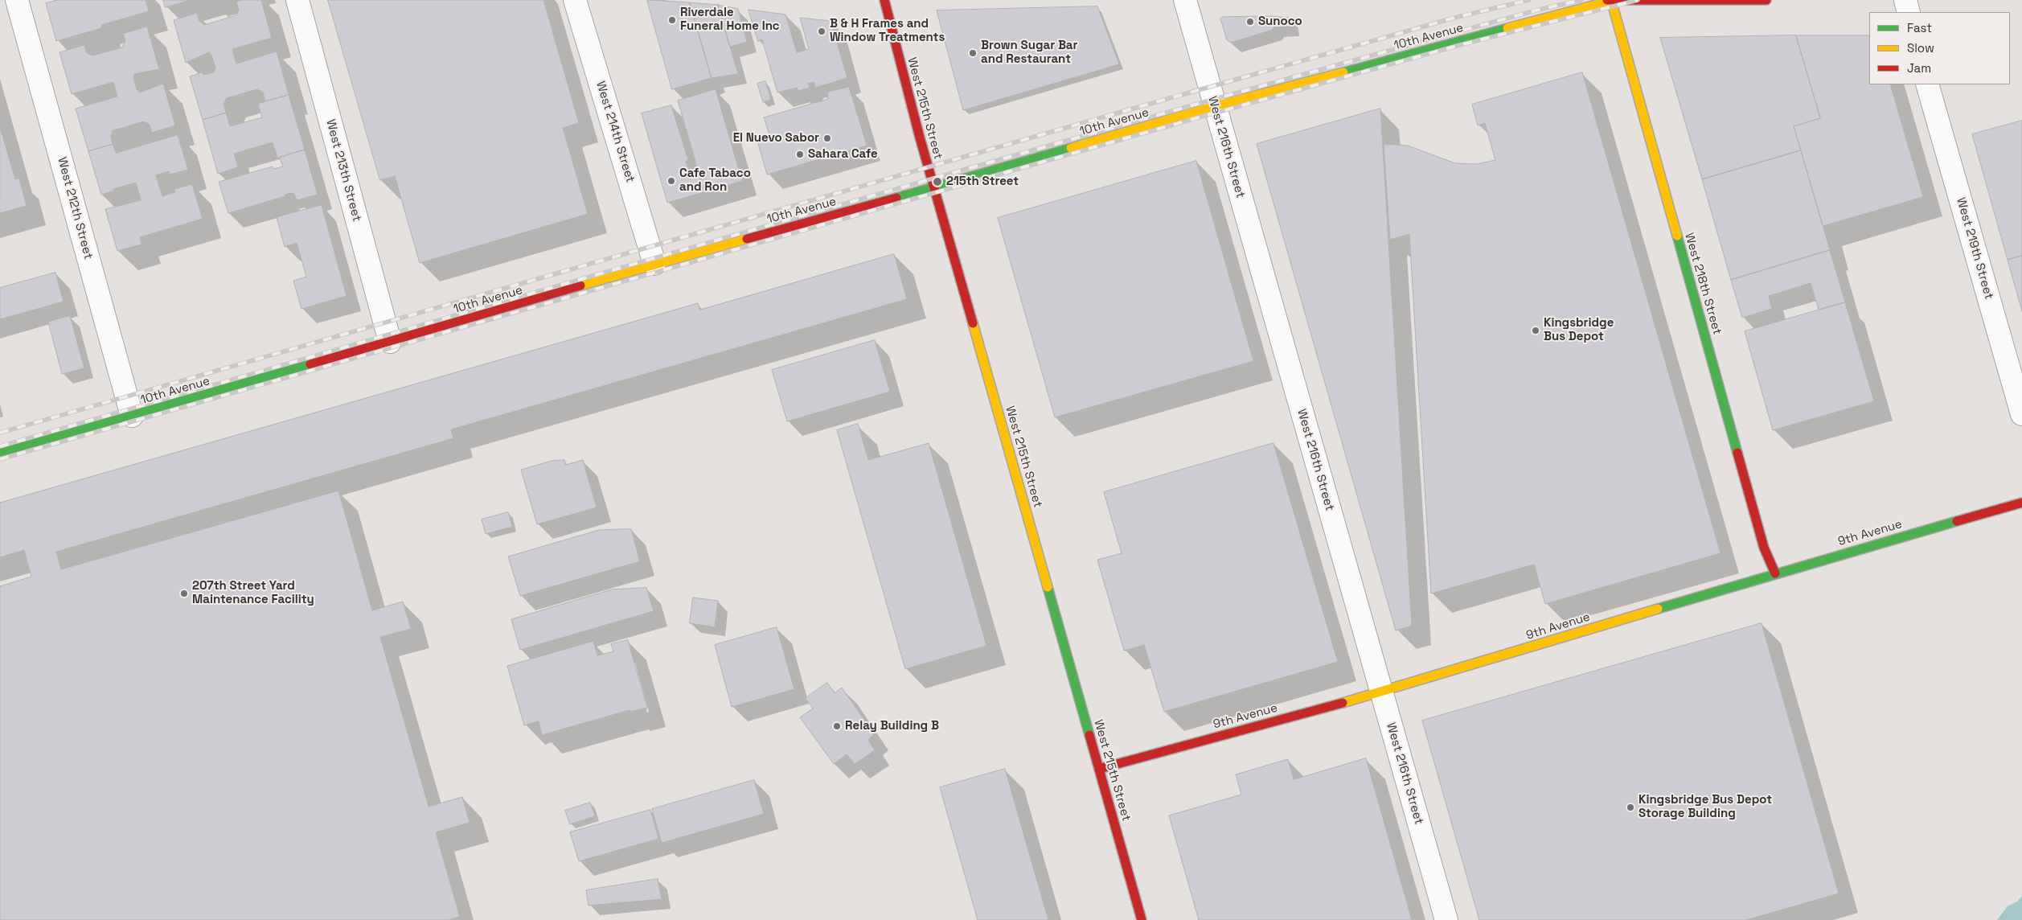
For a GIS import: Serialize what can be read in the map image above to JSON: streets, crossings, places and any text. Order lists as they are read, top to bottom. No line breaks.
{"streets":{"street":["10th Avenue","West 215th Street","West 214th Street","West 216th Street","West 213th Street","West 212th Street","West 219th Street","West 218th Street","9th Avenue"]},"crossings":[["10th Avenue","West 215th Street"],["10th Avenue","West 214th Street"],["10th Avenue","West 216th Street"],["10th Avenue","West 213th Street"],["10th Avenue","West 212th Street"],["10th Avenue","West 218th Street"],["West 215th Street","9th Avenue"],["West 216th Street","9th Avenue"],["West 218th Street","9th Avenue"]],"places":["Riverdale Funeral Home Inc","Sunoco","B & H Frames and Window Treatments","Brown Sugar Bar and Restaurant","El Nuevo Sabor","Sahara Cafe","Cafe Tabaco and Ron","215th Street","Kingsbridge Bus Depot","207th Street Yard Maintenance Facility","Relay Building B","Kingsbridge Bus Depot Storage Building"],"legend":["Fast","Slow","Jam"]}
